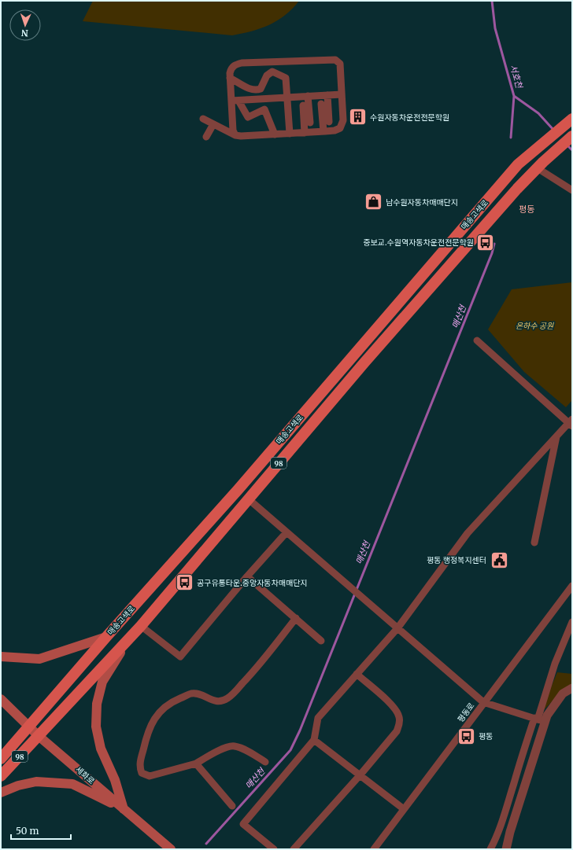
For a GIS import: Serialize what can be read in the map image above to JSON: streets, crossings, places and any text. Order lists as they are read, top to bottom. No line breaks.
{"streets":{"main road":["매송고색로","98","세화로"],"street":["평동로"]},"crossings":[["매송고색로","세화로"]],"districts":["평동"],"water":["서호천","매산천"],"parks":["은하수 공원"],"places":{"building":["수원자동차운전전문학원"],"shop":["남수원자동차매매단지"],"bus stop":["중보교.수원역자동차운전전문학원","공구유통타운.중앙자동차매매단지","평동"],"public building":["평동 행정복지센터"]},"scale_bar":"50 m","north":"bottom"}
